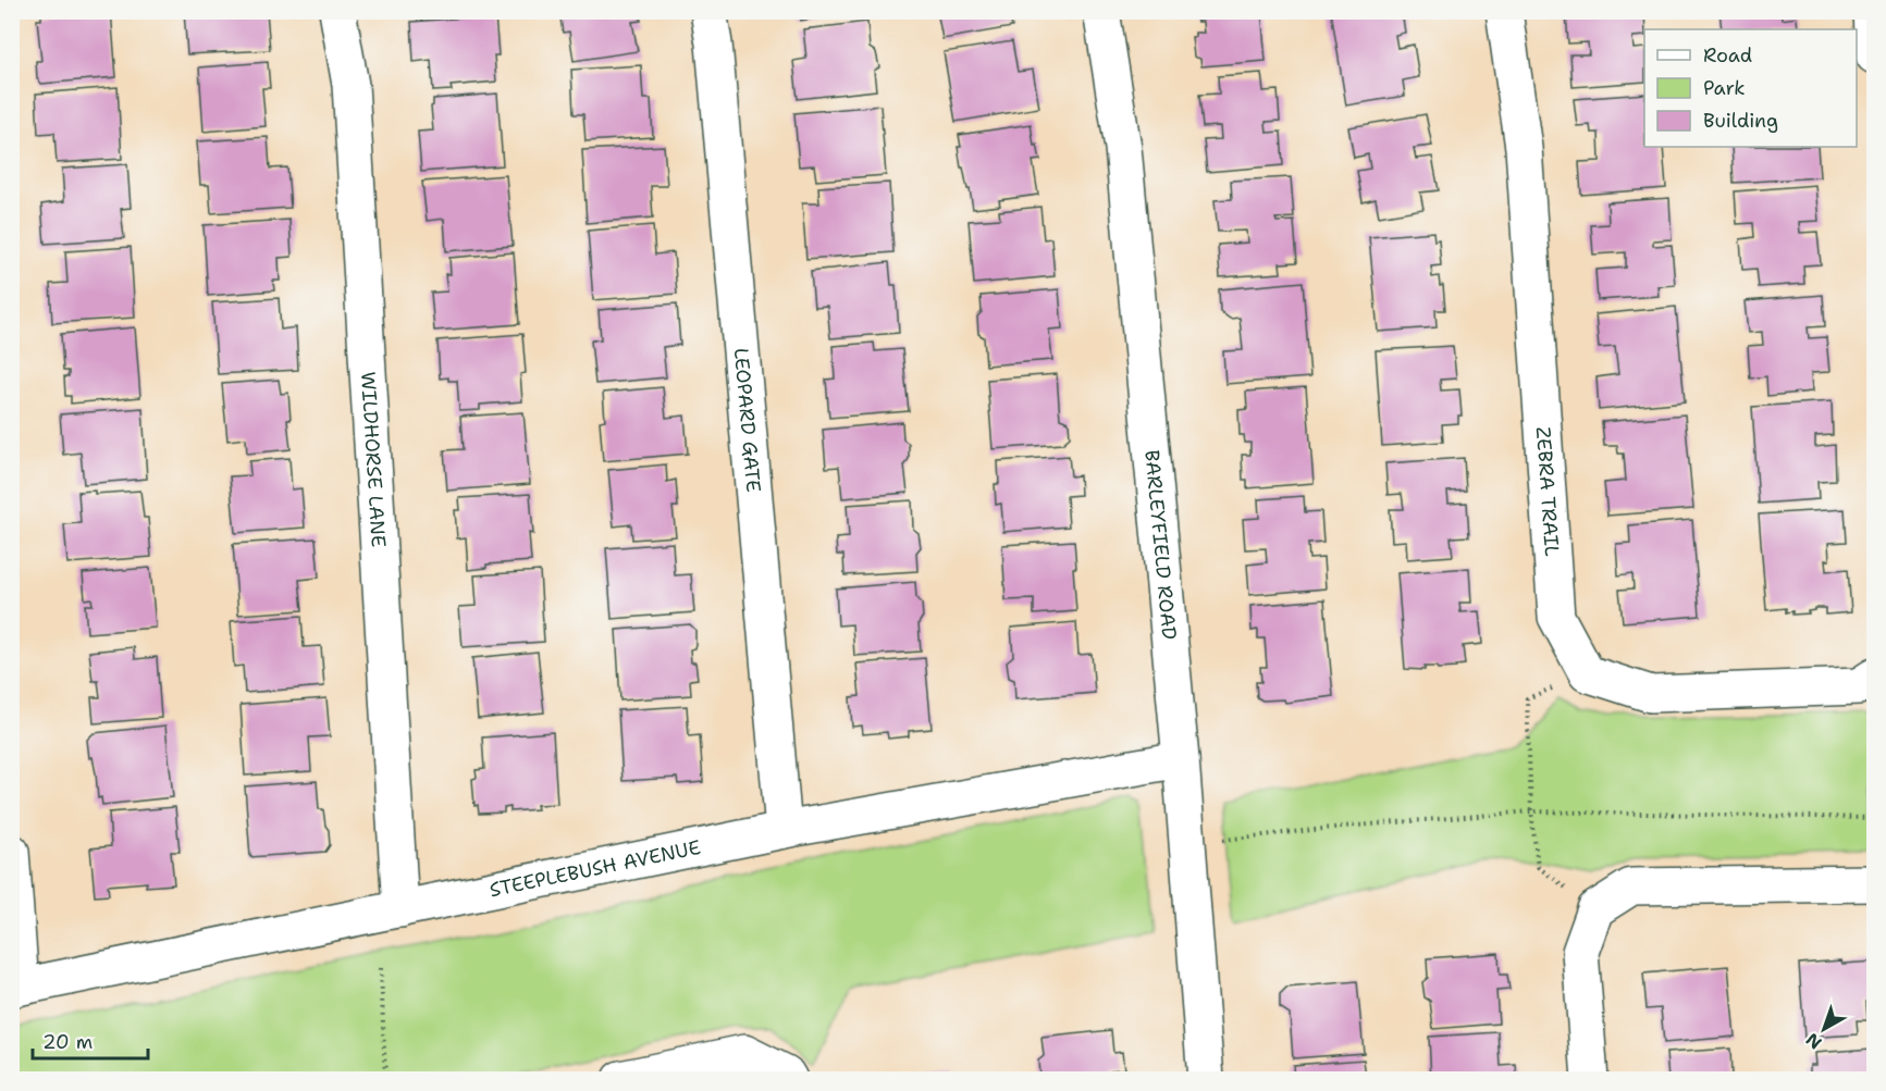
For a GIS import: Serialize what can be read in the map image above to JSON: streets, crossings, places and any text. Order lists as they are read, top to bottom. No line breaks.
{"streets":{"street":["LEOPARD GATE","WILDHORSE LANE","ZEBRA TRAIL","BARLEYFIELD ROAD","STEEPLEBUSH AVENUE"]},"crossings":[["LEOPARD GATE","STEEPLEBUSH AVENUE"],["WILDHORSE LANE","STEEPLEBUSH AVENUE"],["BARLEYFIELD ROAD","STEEPLEBUSH AVENUE"]],"legend":["Road","Park","Building"],"scale_bar":"20 m","north":"bottom left"}
